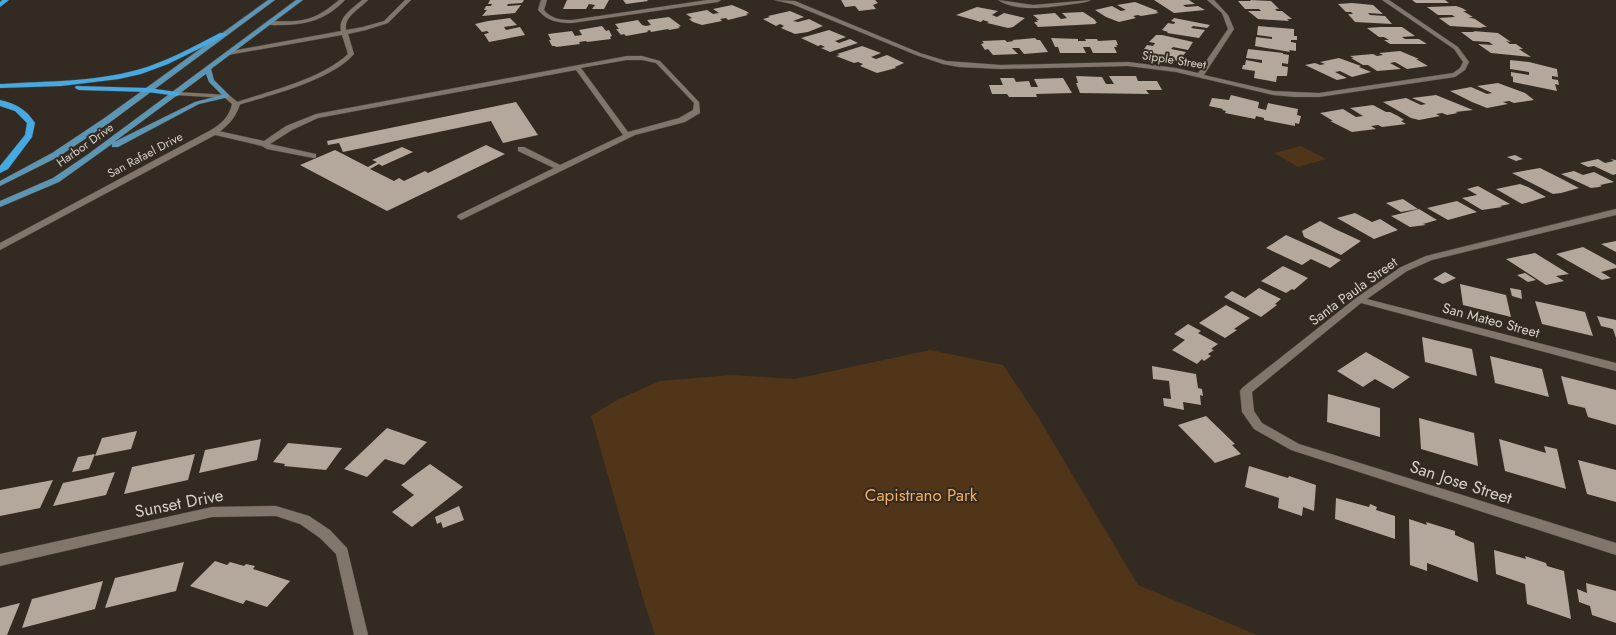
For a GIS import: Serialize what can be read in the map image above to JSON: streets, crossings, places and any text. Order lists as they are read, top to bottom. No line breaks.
{"streets":{"main road":["Harbor Drive"],"street":["Sipple Street","San Rafael Drive","Santa Paula Street","San Mateo Street","San Jose Street","Sunset Drive"]},"crossings":[["Santa Paula Street","San Mateo Street"],["Santa Paula Street","San Jose Street"]],"parks":["Capistrano Park"]}
